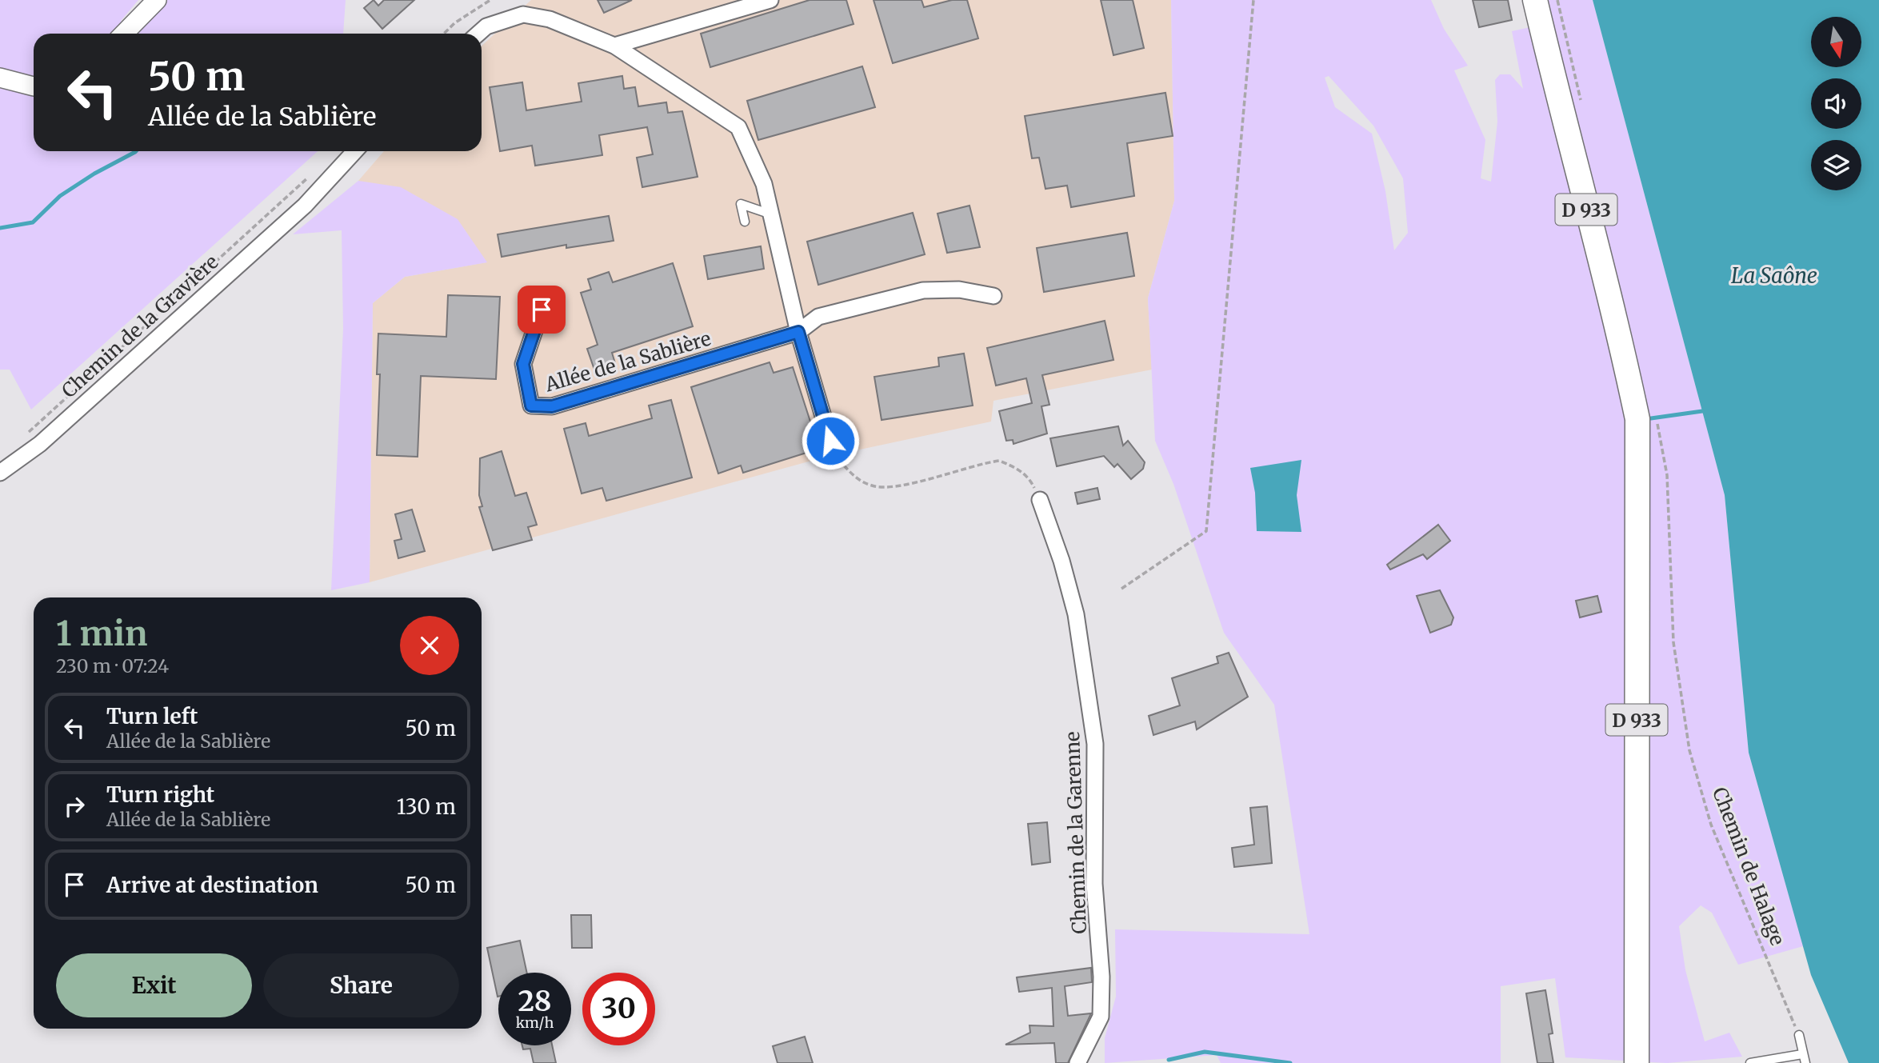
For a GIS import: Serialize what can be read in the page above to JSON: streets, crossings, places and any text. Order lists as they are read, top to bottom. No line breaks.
{"streets":{"main road":["D 933"],"street":["Chemin de la Gravière","Allée de la Sablière","Chemin de la Garenne"],"path":["Chemin de Halage"]},"water":["La Saône"],"north":"bottom","page":{"turn":["50 m","Allée de la Sablière"],"heading":["1 min","230 m · 07:24"],"list":[{"name":"Turn left","note":"Allée de la Sablière","value":"50 m"},{"name":"Turn right","note":"Allée de la Sablière","value":"130 m"},{"name":"Arrive at destination","value":"50 m"}],"buttons":["Exit","Share"],"speed":"28 km/h","limit":"30"}}
